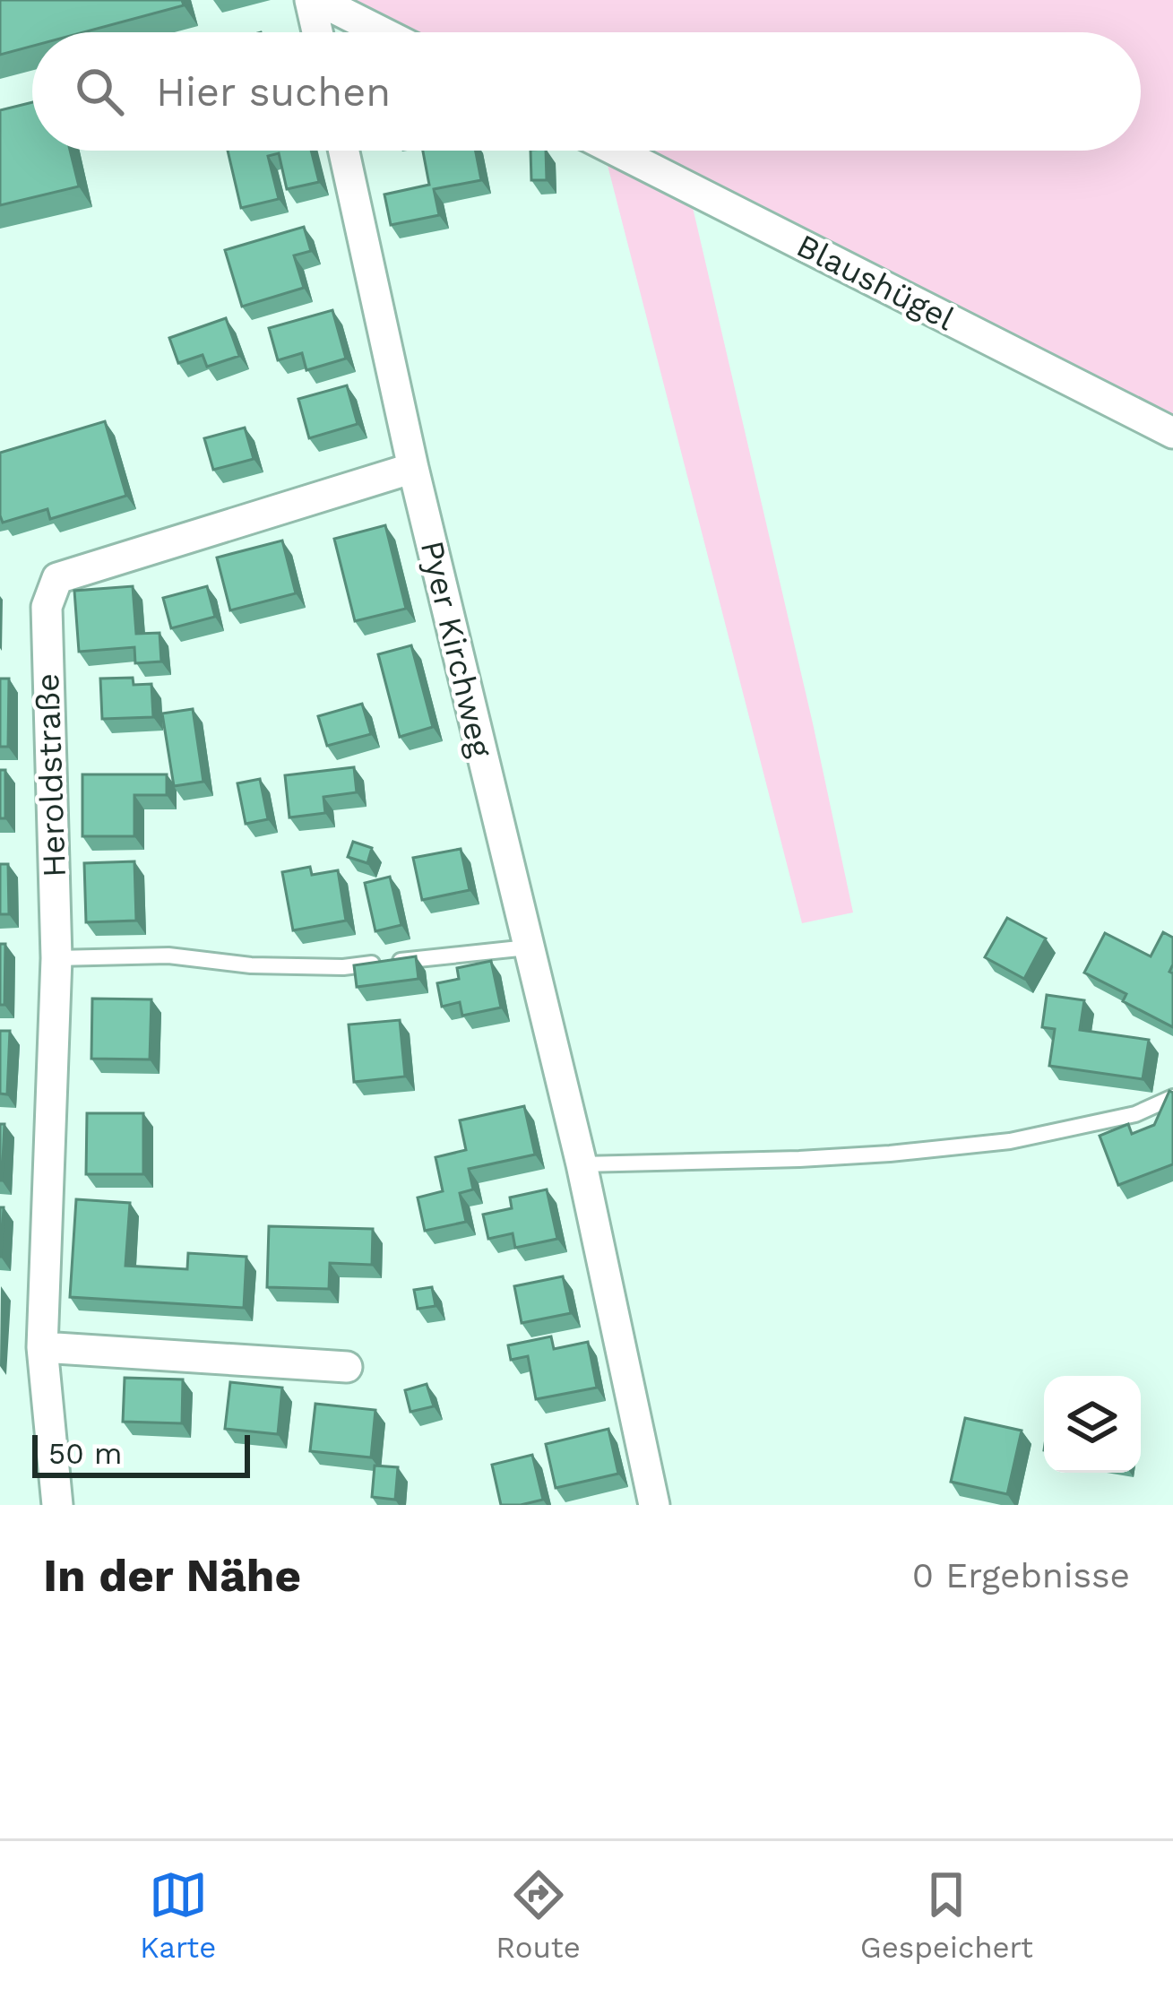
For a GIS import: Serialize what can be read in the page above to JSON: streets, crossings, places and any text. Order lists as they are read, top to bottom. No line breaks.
{"streets":{"street":["Blaushügel","Pyer Kirchweg","Heroldstraße"]},"crossings":[["Pyer Kirchweg","Heroldstraße"]],"scale_bar":"50 m","page":{"search":"Hier suchen","scale":"50 m","heading":["In der Nähe","0 Ergebnisse"],"nav":["Karte","Route","Gespeichert"]}}
